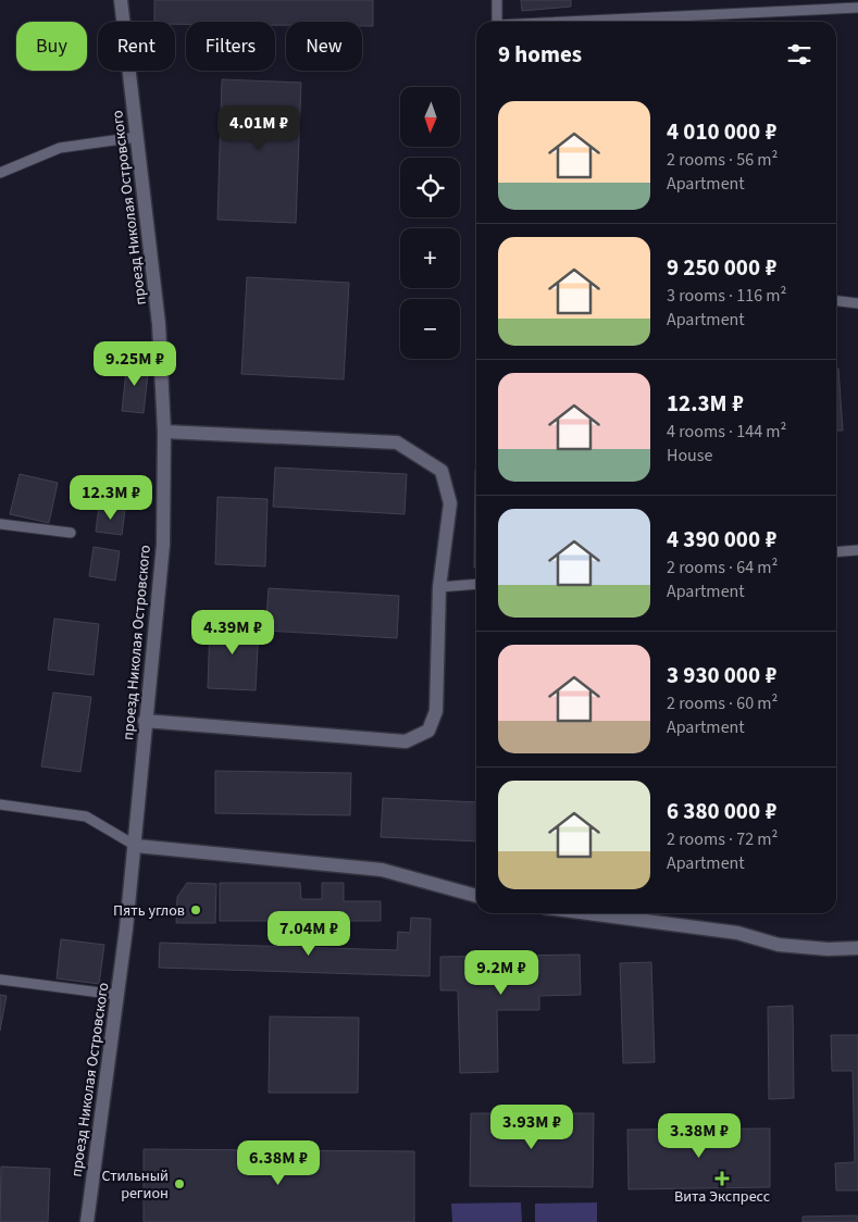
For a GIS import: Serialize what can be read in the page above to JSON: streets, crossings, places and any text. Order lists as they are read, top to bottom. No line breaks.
{"streets":{"street":["проезд Николая Островского"]},"places":{"other":["Пять углов","Стильный регион"],"health":["Вита Экспресс"]},"north":"bottom","page":{"chip":["Buy","Rent","Filters","New"],"heading":"9 homes","map_buttons":["+","−"],"list":[{"name":"4 010 000 ₽","note":"2 rooms · 56 m² · Apartment"},{"name":"9 250 000 ₽","note":"3 rooms · 116 m² · Apartment"},{"name":"12.3M ₽","note":"4 rooms · 144 m² · House"},{"name":"4 390 000 ₽","note":"2 rooms · 64 m² · Apartment"},{"name":"3 930 000 ₽","note":"2 rooms · 60 m² · Apartment"},{"name":"6 380 000 ₽","note":"2 rooms · 72 m² · Apartment"}],"price":["4.01M ₽","9.25M ₽","12.3M ₽","4.39M ₽","7.04M ₽","9.2M ₽","3.93M ₽","3.38M ₽","6.38M ₽"]}}
